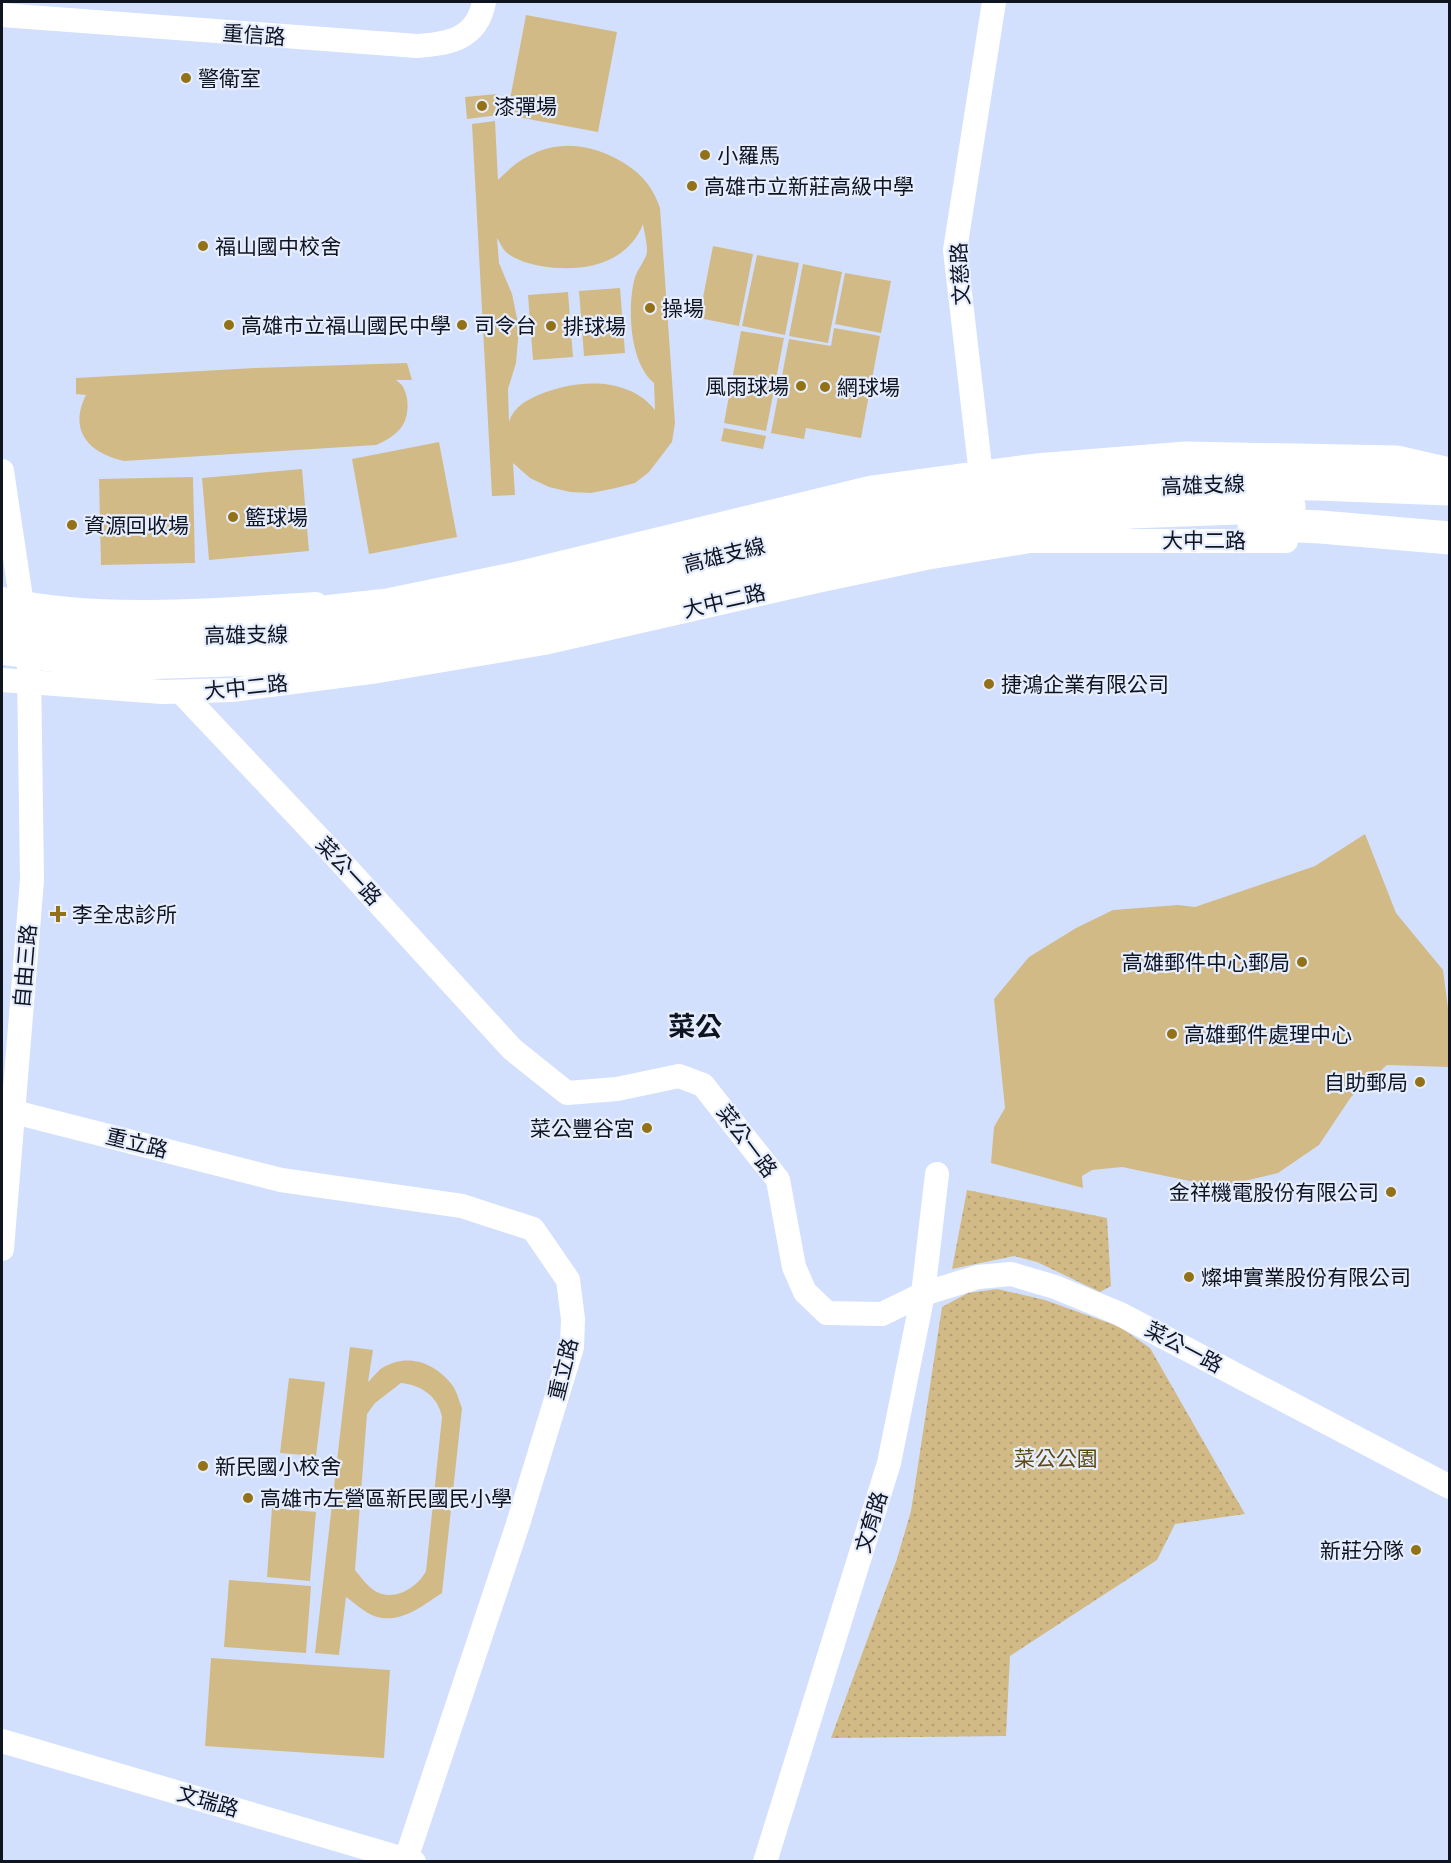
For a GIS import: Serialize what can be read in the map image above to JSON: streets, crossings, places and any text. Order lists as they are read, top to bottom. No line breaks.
{"streets":{"highway":["高雄支線"],"street":["重信路","文慈路","大中二路","菜公一路","自由三路","重立路","文育路","文瑞路"]},"crossings":[["文慈路","大中二路"],["高雄支線","自由三路"],["大中二路","菜公一路"],["大中二路","自由三路"],["菜公一路","文育路"],["自由三路","重立路"],["重立路","文瑞路"]],"districts":["菜公"],"parks":["菜公公園"],"places":{"other":["警衛室","漆彈場","小羅馬","高雄市立新莊高級中學","福山國中校舍","操場","高雄市立福山國民中學","司令台","排球場","風雨球場","網球場","籃球場","資源回收場","捷鴻企業有限公司","高雄郵件中心郵局","高雄郵件處理中心","自助郵局","菜公豐谷宮","金祥機電股份有限公司","燦坤實業股份有限公司","新民國小校舍","高雄市左營區新民國民小學","新莊分隊"],"health":["李全忠診所"]}}
